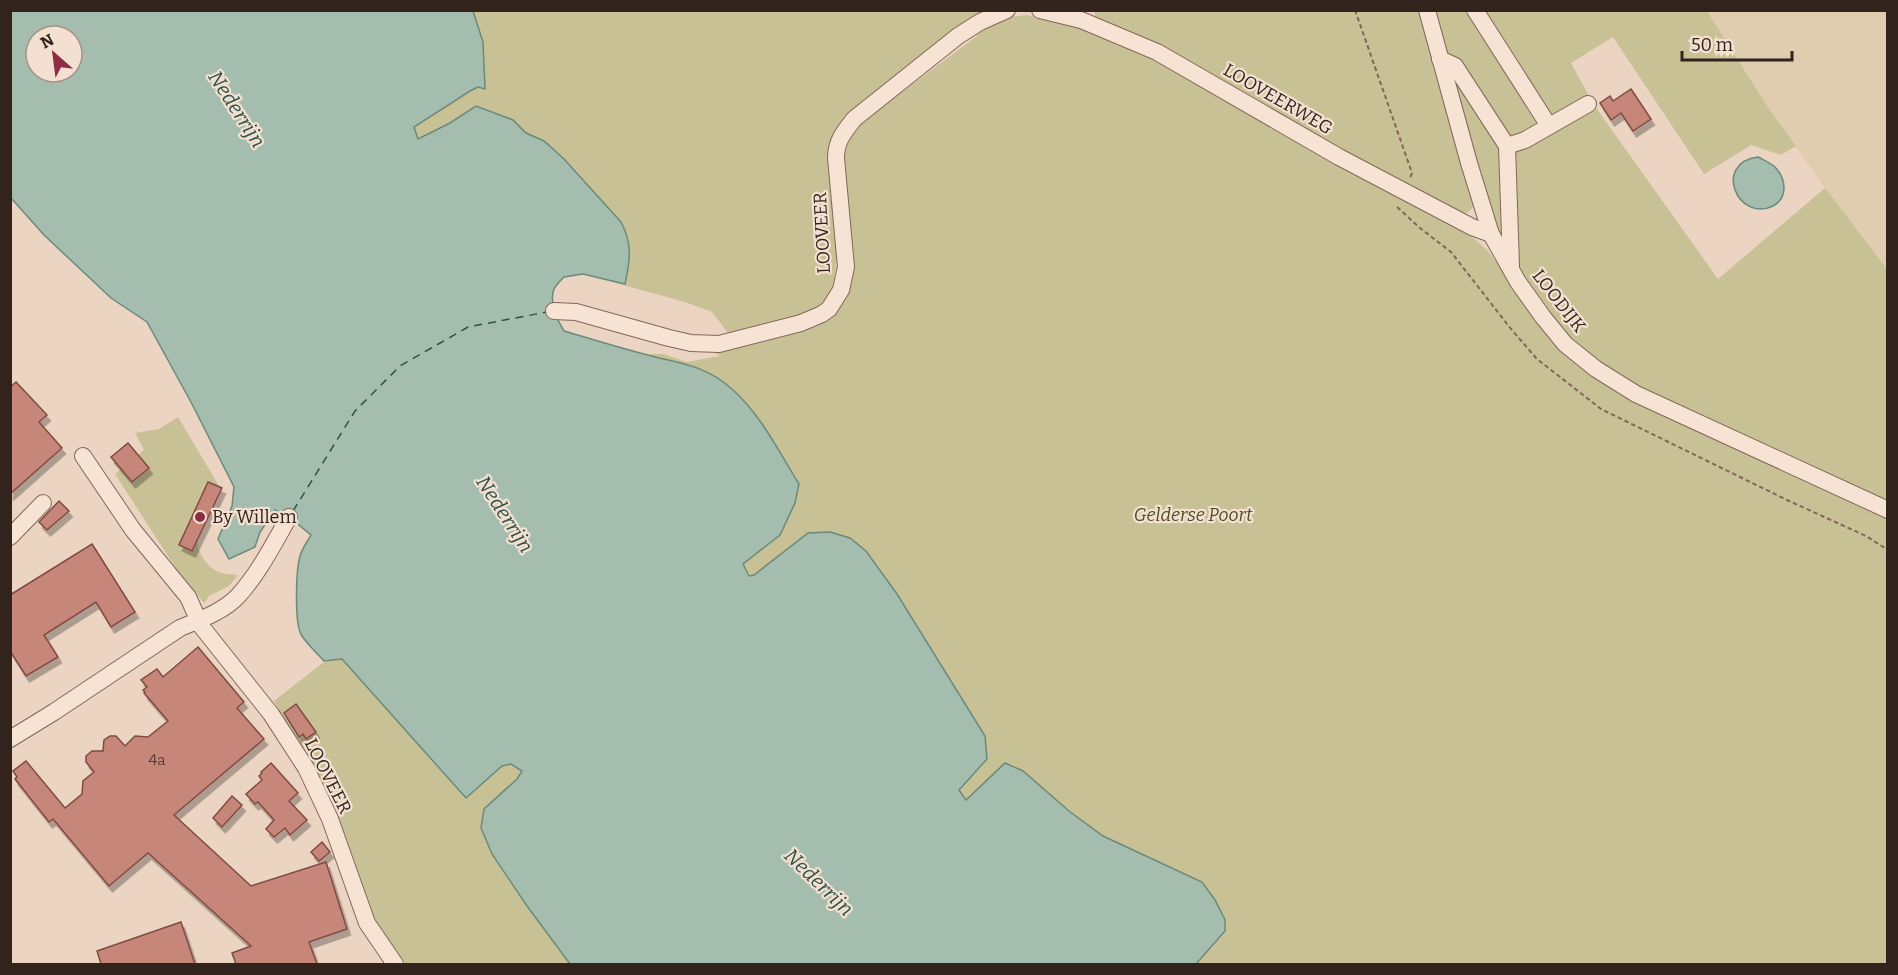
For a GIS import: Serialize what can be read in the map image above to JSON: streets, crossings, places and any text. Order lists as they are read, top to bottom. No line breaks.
{"streets":{"street":["LOOVEERWEG","LOOVEER","LOODIJK"]},"crossings":[["LOOVEERWEG","LOODIJK"]],"water":["Nederrijn"],"parks":["Gelderse Poort"],"places":["By Willem"],"house_numbers":["4a"],"scale_bar":"50 m","north":"top left"}
